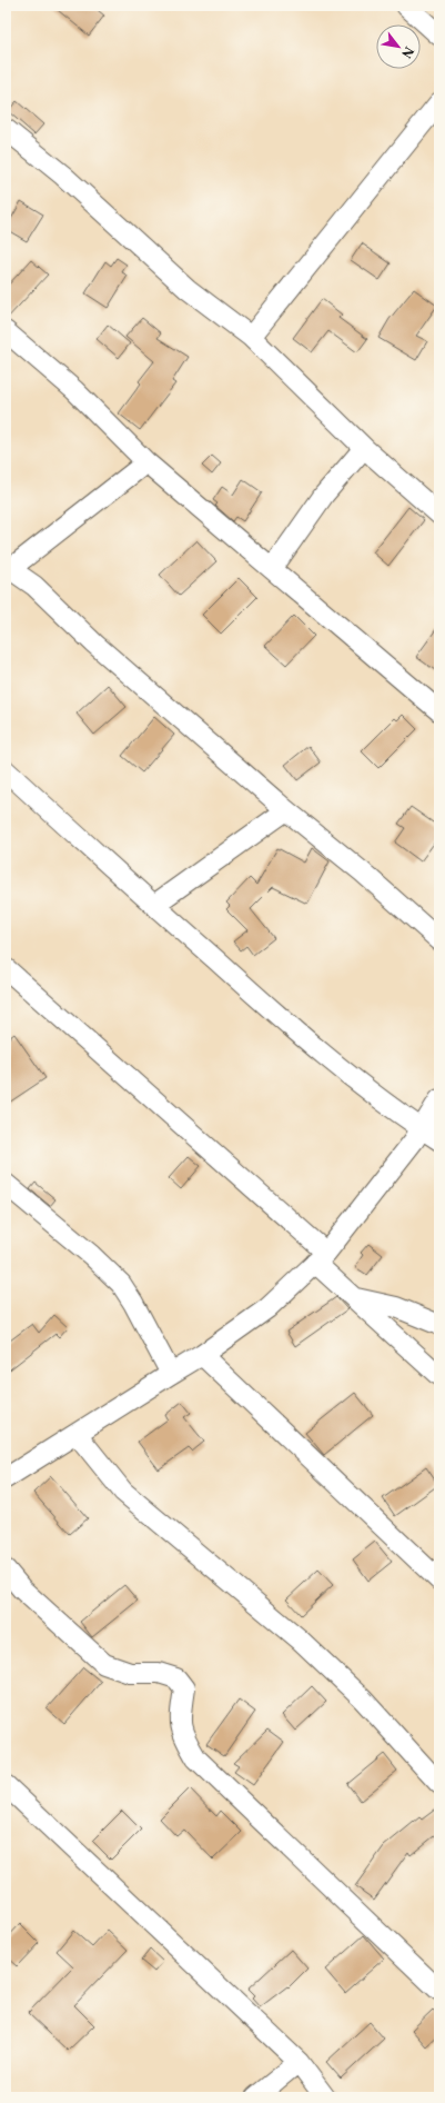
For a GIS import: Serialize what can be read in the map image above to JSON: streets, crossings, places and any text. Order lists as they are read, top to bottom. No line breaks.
{"north":"bottom right"}
